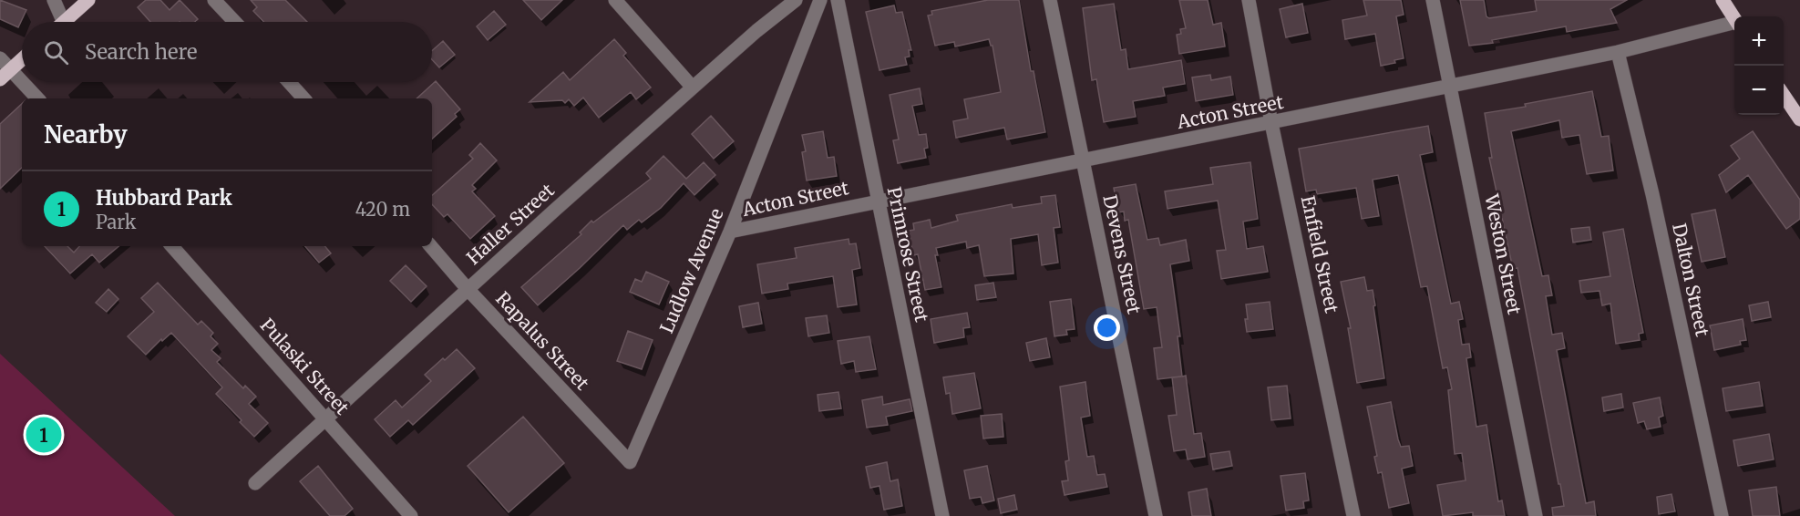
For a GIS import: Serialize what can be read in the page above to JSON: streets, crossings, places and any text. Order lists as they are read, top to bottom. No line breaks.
{"streets":{"street":["Acton Street","Haller Street","Primrose Street","Devens Street","Enfield Street","Weston Street","Ludlow Avenue","Dalton Street","Rapalus Street","Pulaski Street"]},"crossings":[["Acton Street","Primrose Street"],["Acton Street","Devens Street"],["Acton Street","Enfield Street"],["Acton Street","Weston Street"],["Acton Street","Ludlow Avenue"],["Acton Street","Dalton Street"],["Haller Street","Rapalus Street"],["Haller Street","Pulaski Street"],["Ludlow Avenue","Rapalus Street"]],"page":{"map_buttons":["+","−"],"search":"Search here","heading":"Nearby","list":[{"mark":"1","name":"Hubbard Park","note":"Park","value":"420 m"}],"pins":"1"}}
